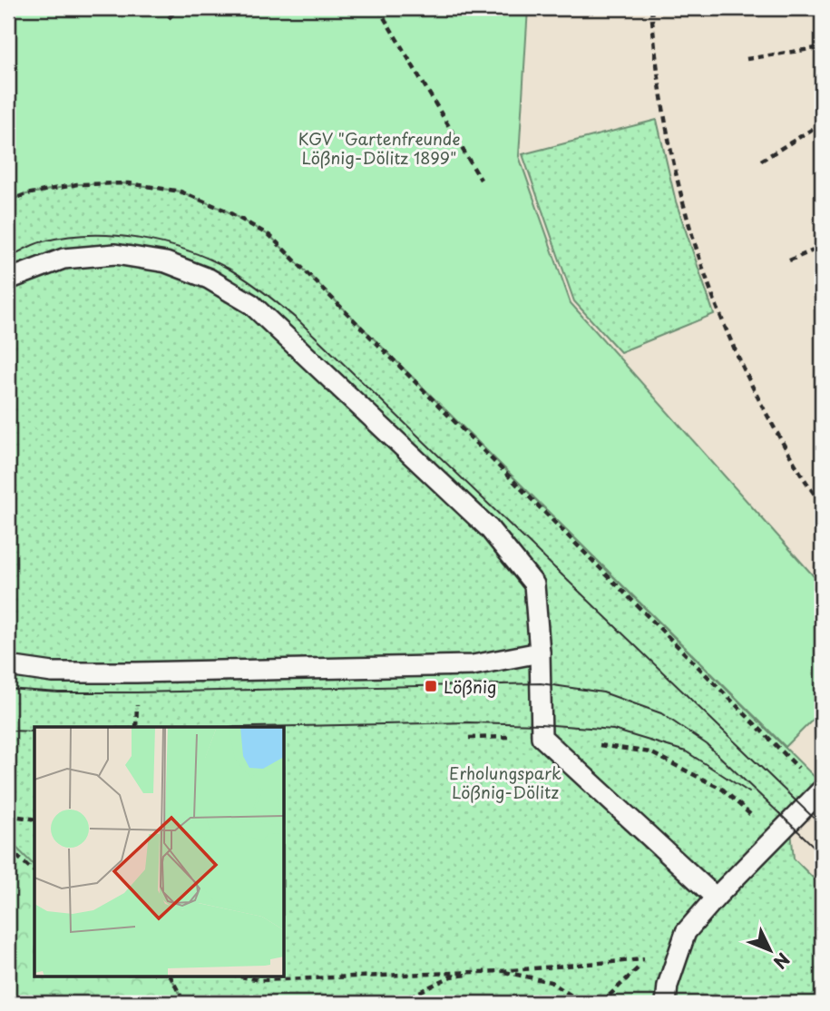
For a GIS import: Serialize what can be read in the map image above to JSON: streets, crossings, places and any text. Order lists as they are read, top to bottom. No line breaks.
{"parks":["KGV \"Gartenfreunde Lößnig-Dölitz 1899\"","Erholungspark Lößnig-Dölitz"],"places":{"transit":["Lößnig"]},"north":"bottom right"}
